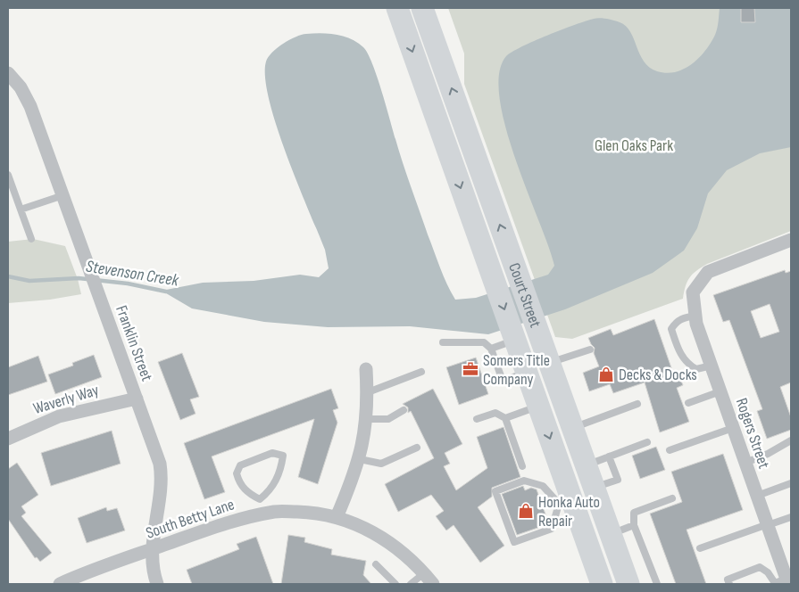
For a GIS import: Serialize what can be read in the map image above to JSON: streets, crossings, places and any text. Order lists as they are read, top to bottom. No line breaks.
{"streets":{"main road":["Court Street"],"street":["Franklin Street","Waverly Way","Rogers Street","South Betty Lane"]},"crossings":[["Franklin Street","Waverly Way"],["Franklin Street","South Betty Lane"]],"water":["Stevenson Creek"],"parks":["Glen Oaks Park"],"places":{"office":["Somers Title Company"],"shop":["Decks & Docks","Honka Auto Repair"]}}
